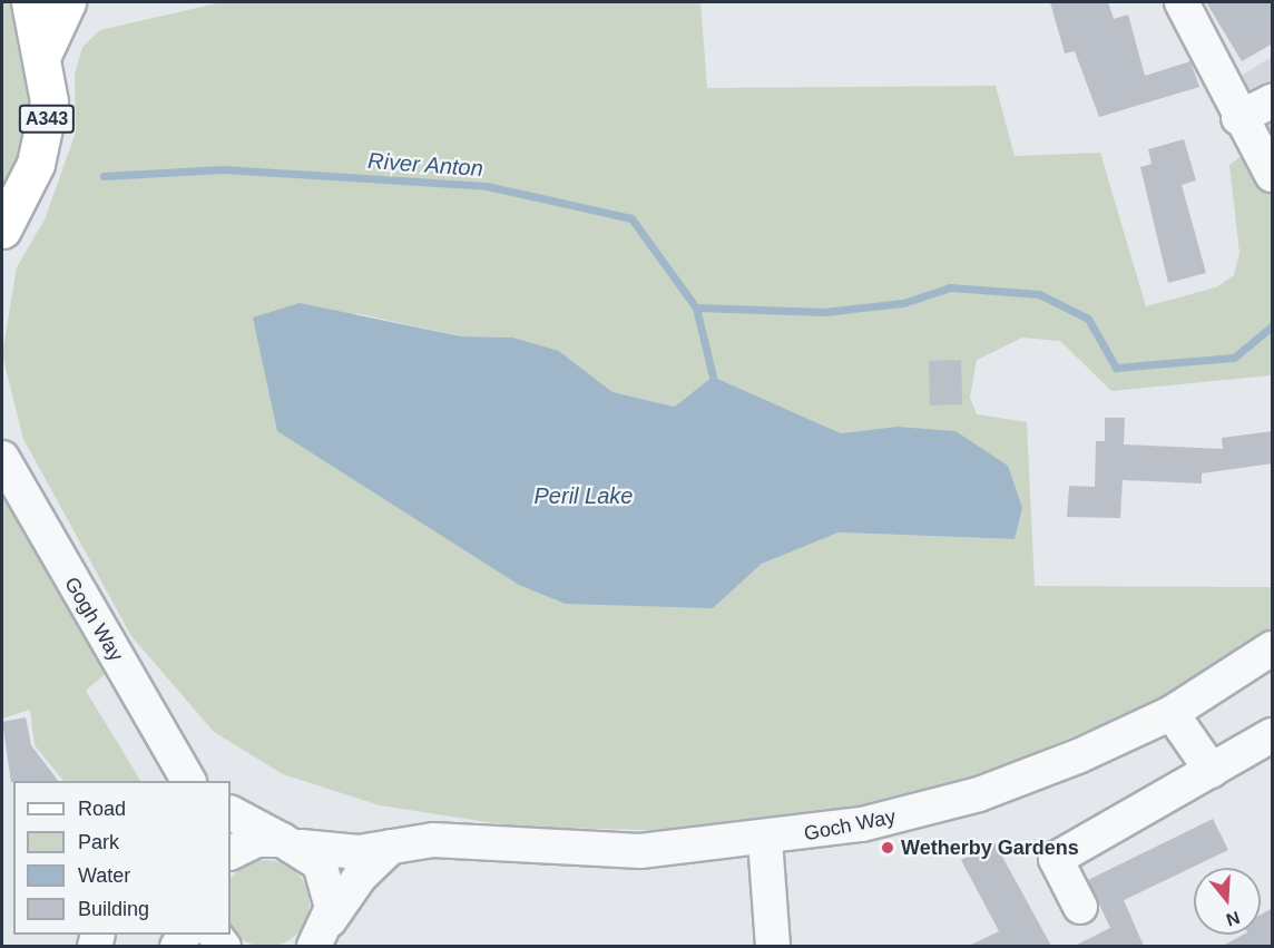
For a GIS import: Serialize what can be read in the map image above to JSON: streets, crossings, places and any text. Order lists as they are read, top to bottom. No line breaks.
{"streets":{"main road":["A343"],"street":["Gogh Way","Goch Way"]},"water":["River Anton","Peril Lake"],"places":["Wetherby Gardens"],"legend":["Road","Park","Water","Building"],"north":"bottom"}
